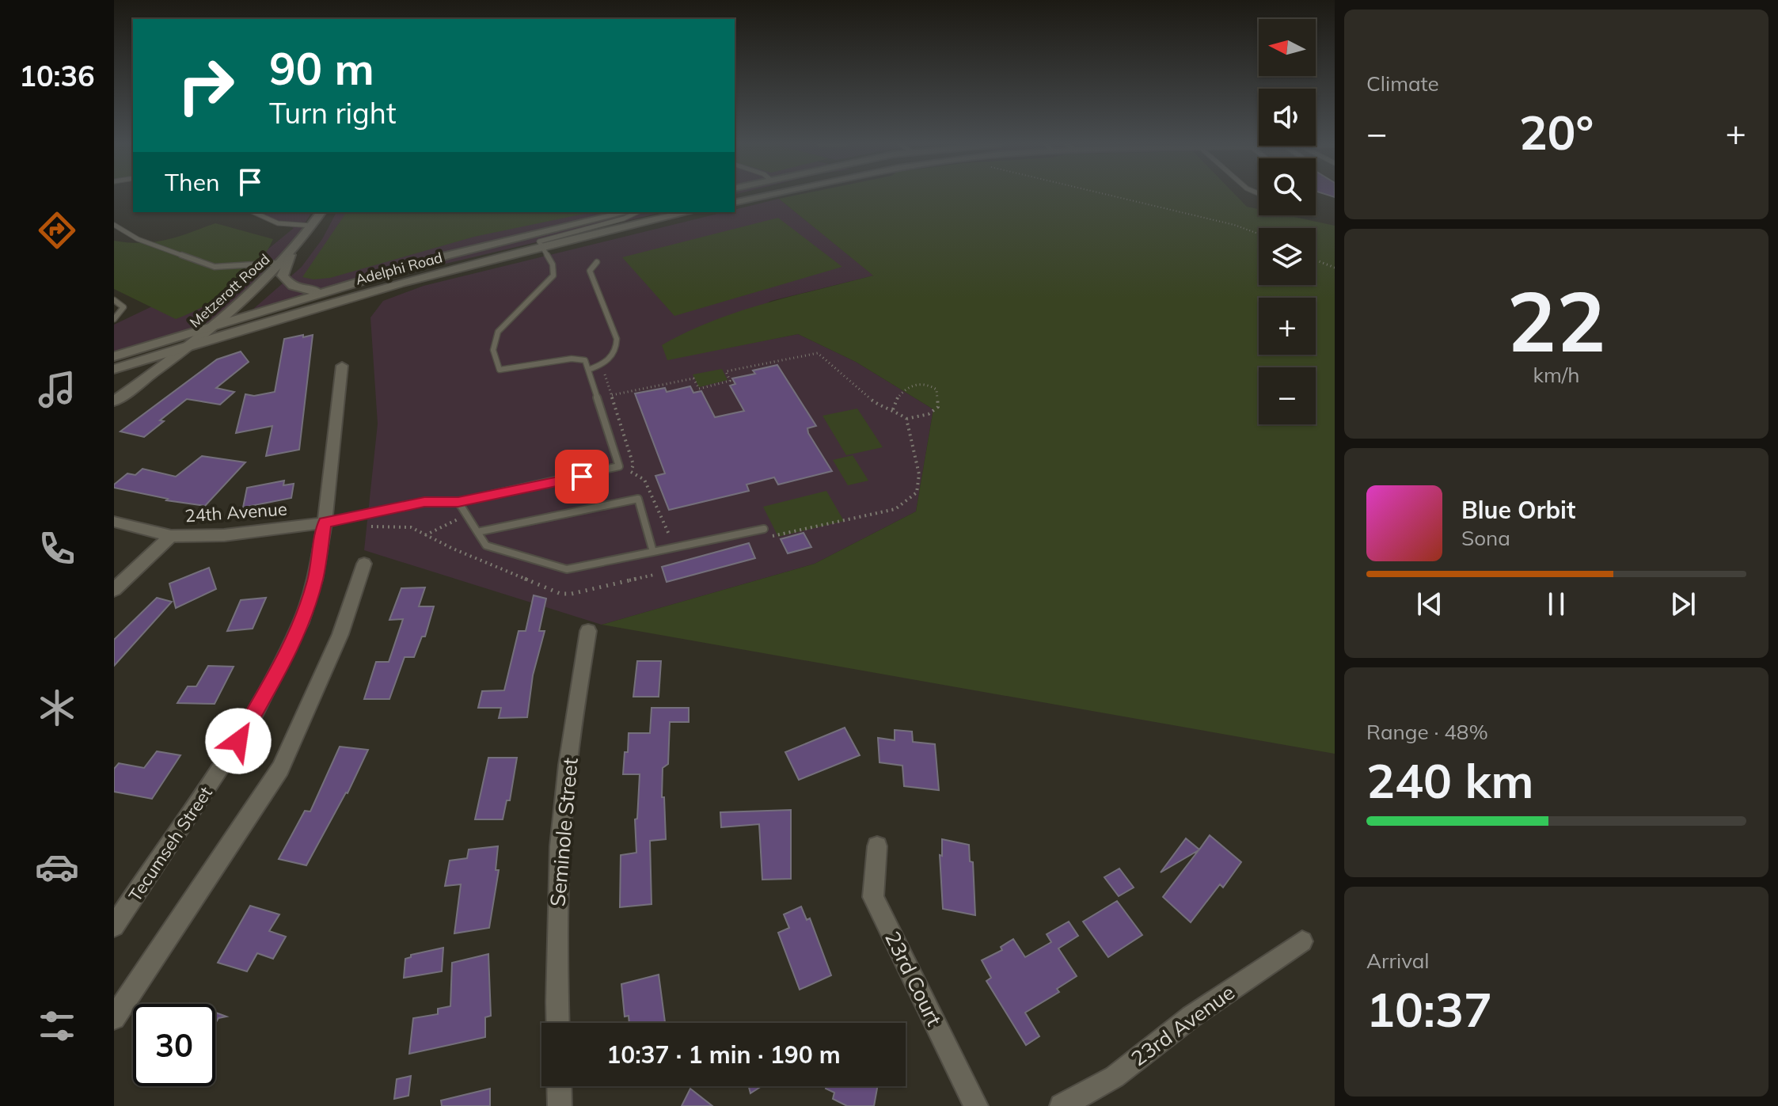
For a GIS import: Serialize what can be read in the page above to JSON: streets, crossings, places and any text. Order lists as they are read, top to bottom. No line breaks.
{"streets":{"main road":["Adelphi Road","Metzerott Road"],"street":["24th Avenue","Seminole Street","Tecumseh Street","23rd Court","23rd Avenue"]},"crossings":[["Adelphi Road","Metzerott Road"],["24th Avenue","Tecumseh Street"]],"north":"left","page":{"tabs":"10:36","tile":["Climate",["22","km/h"],["Range · 48%","240 km"],["Arrival","10:37"]],"map_buttons":["+","−"],"turn":["90 m","Turn right"],"heat":["−","20°","+"],"then":"Then","song":["Blue Orbit","Sona"],"limit":"30","trip":"10:37 · 1 min · 190 m"}}
